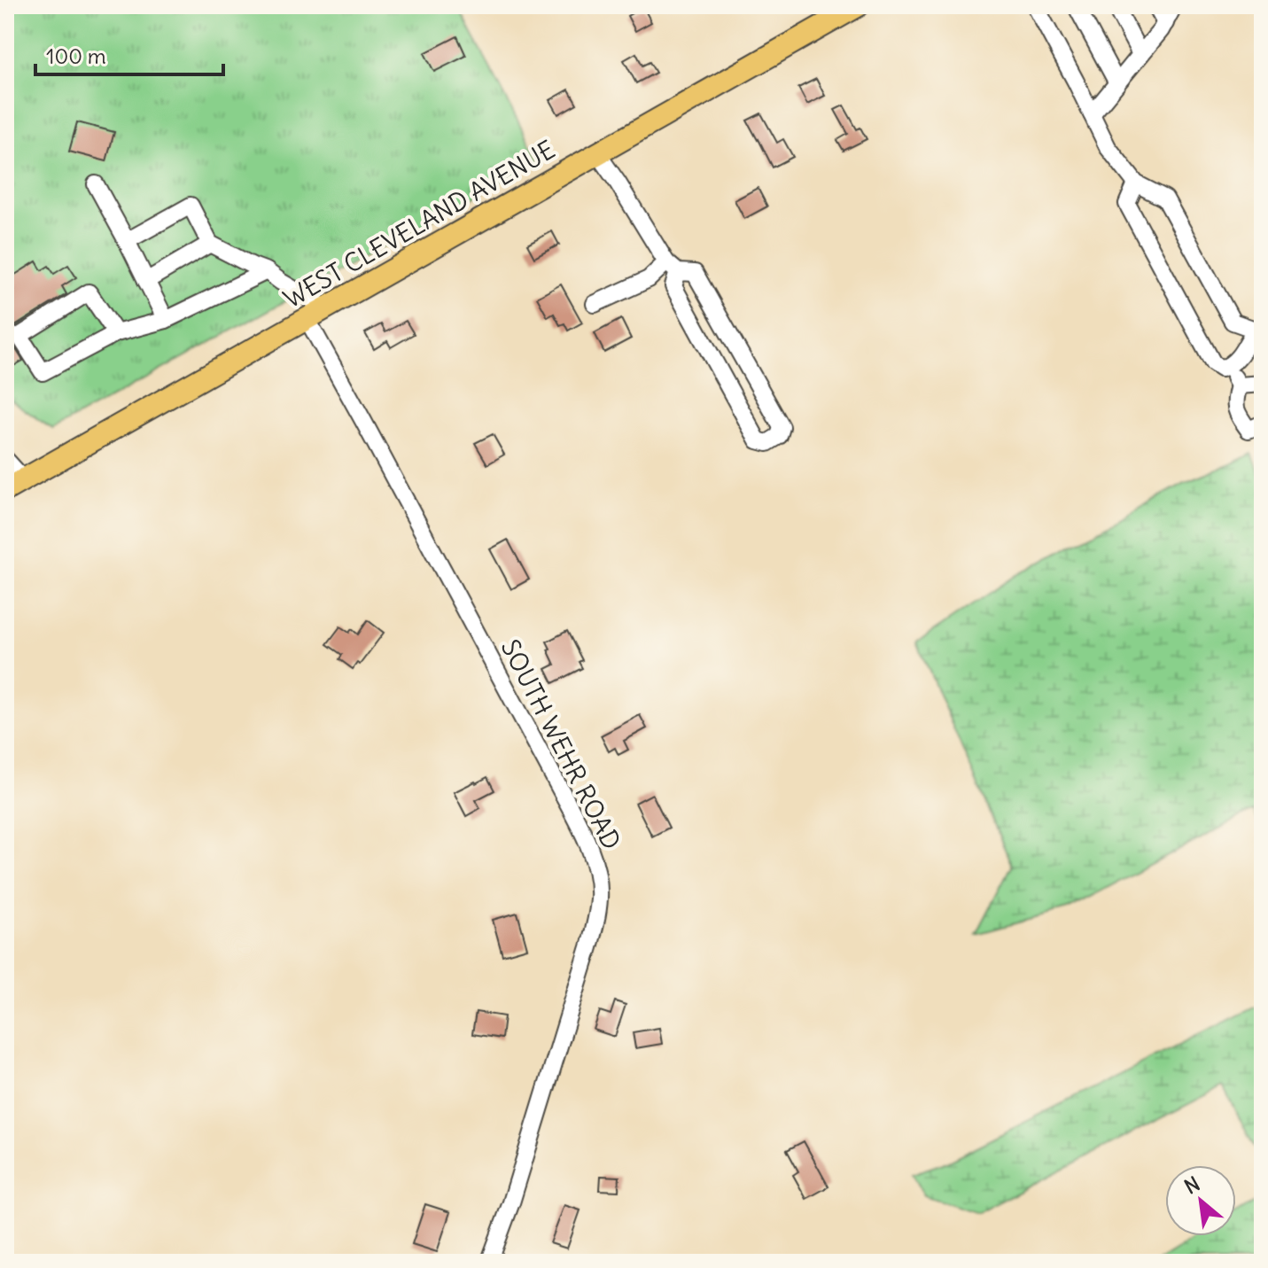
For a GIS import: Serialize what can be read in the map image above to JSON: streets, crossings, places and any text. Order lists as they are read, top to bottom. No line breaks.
{"streets":{"main road":["WEST CLEVELAND AVENUE"],"street":["SOUTH WEHR ROAD"]},"crossings":[["WEST CLEVELAND AVENUE","SOUTH WEHR ROAD"]],"scale_bar":"100 m","north":"top left"}
